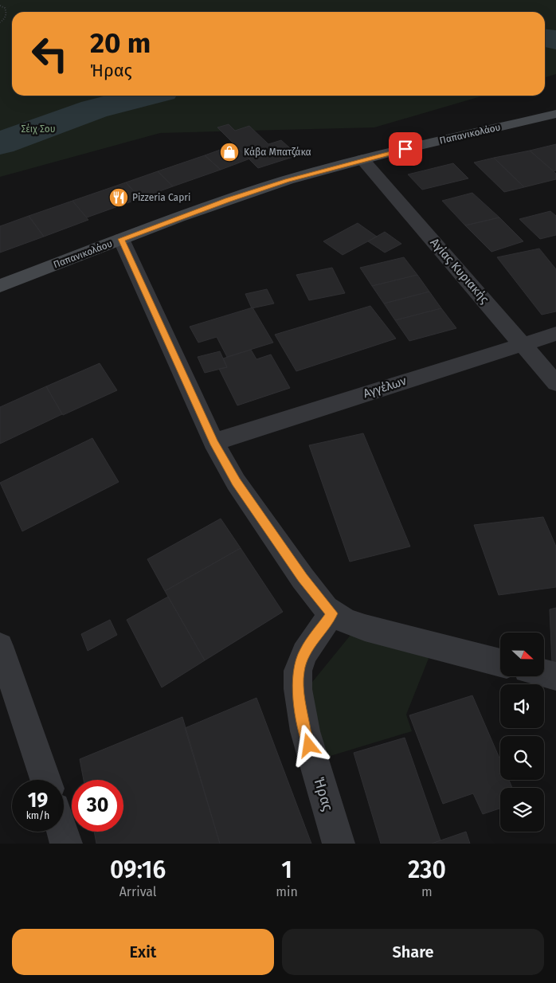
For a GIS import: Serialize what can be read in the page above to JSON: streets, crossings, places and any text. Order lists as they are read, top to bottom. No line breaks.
{"streets":{"main road":["Παπανικολάου"],"street":["Αγίας Κυριακής","Αγγέλων","Ήρας"]},"crossings":[["Παπανικολάου","Αγίας Κυριακής"],["Αγίας Κυριακής","Αγγέλων"]],"parks":["Σέιχ Σου"],"places":{"shop":["Κάβα Μπατζάκα"],"restaurant":["Pizzeria Capri"]},"north":"right","page":{"turn":["20 m","Ήρας"],"speed":"19 km/h","limit":"30","eta":["09:16","Arrival","1","min","230","m"],"buttons":["Exit","Share"]}}
